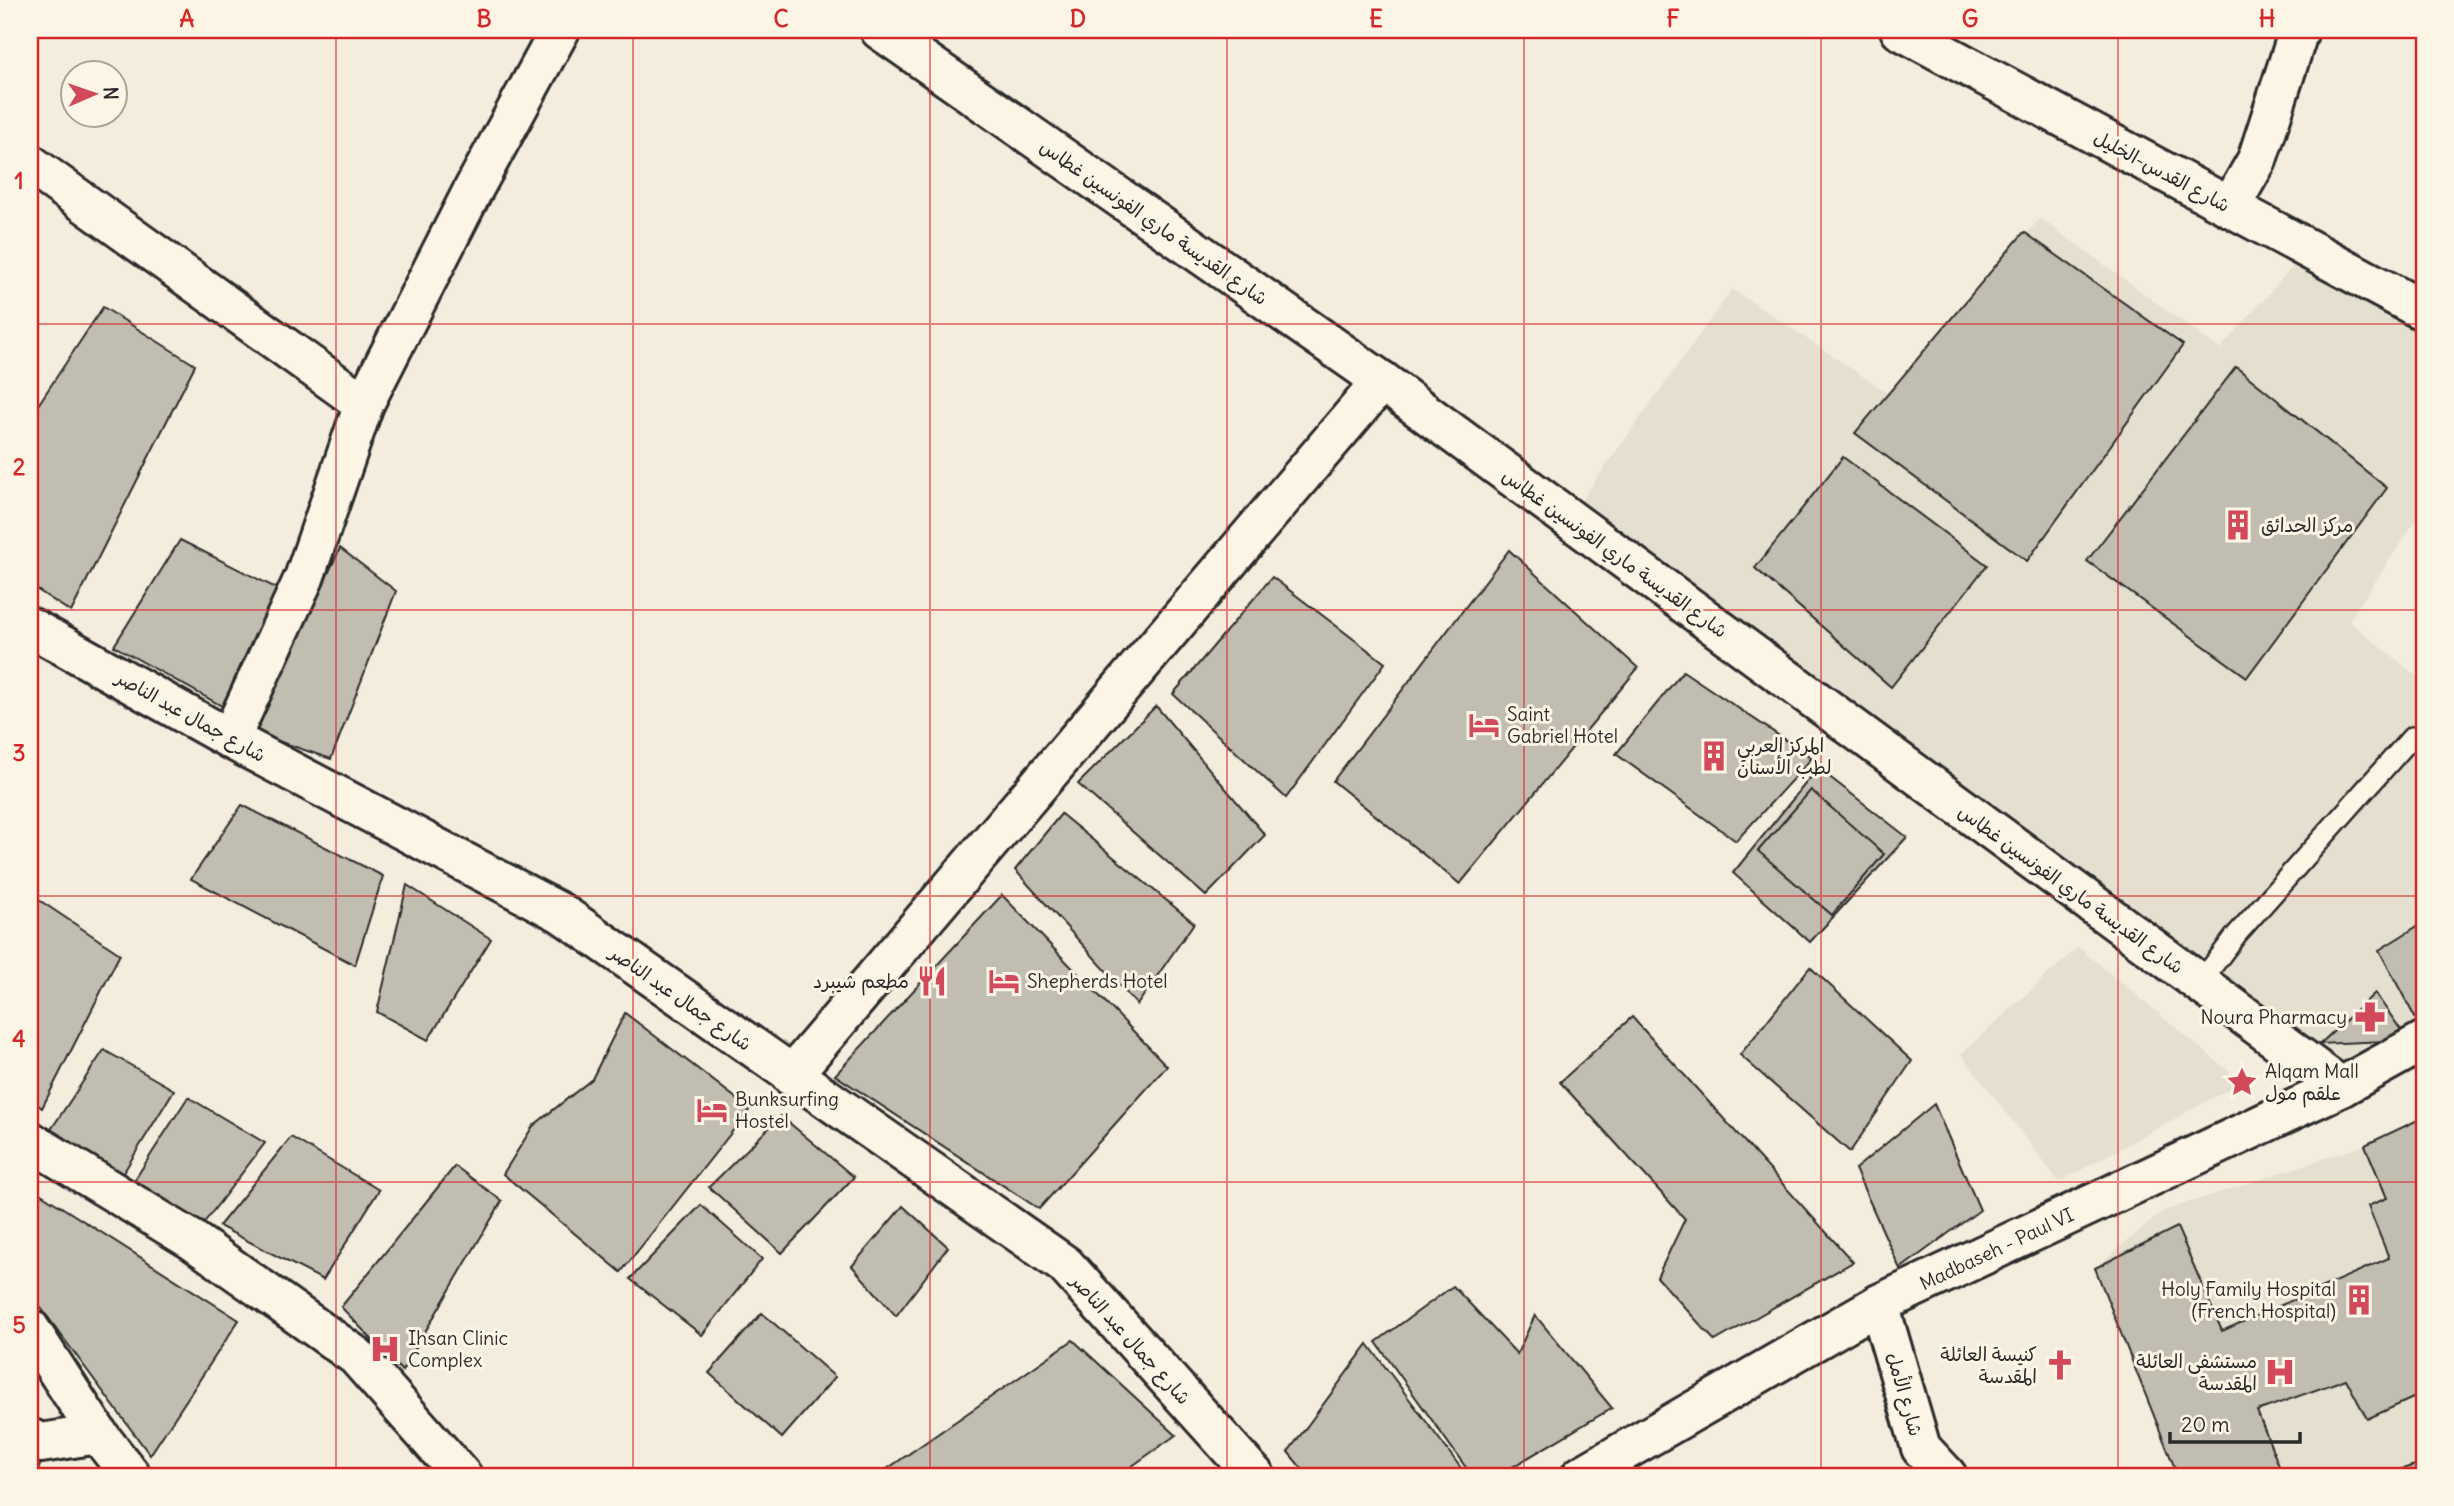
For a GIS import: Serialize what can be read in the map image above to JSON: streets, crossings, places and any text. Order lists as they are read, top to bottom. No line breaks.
{"streets":{"street":["شارع القدس-الخليل","شارع القديسة ماري الفونسين غطاس","شارع جمال عبد الناصر","Madbaseh - Paul VI","شارع الأمل"]},"crossings":[["شارع القديسة ماري الفونسين غطاس","Madbaseh - Paul VI"],["Madbaseh - Paul VI","شارع الأمل"]],"places":{"building":["مركز الحدائق","المركز العربي لطب الأسنان","Holy Family Hospital (French Hospital)"],"hotel":["Saint Gabriel Hotel","Shepherds Hotel","Bunksurfing Hostel"],"restaurant":["مطعم شيبرد"],"pharmacy":["Noura Pharmacy"],"place":["Alqam Mall علقم مول"],"hospital":["Ihsan Clinic Complex","مستشفى العائلة المقدسة"],"church":["كنيسة العائلة المقدسة"]},"scale_bar":"20 m","north":"right","grid":{"columns":["A","B","C","D","E","F","G","H"],"rows":["1","2","3","4","5"]}}
